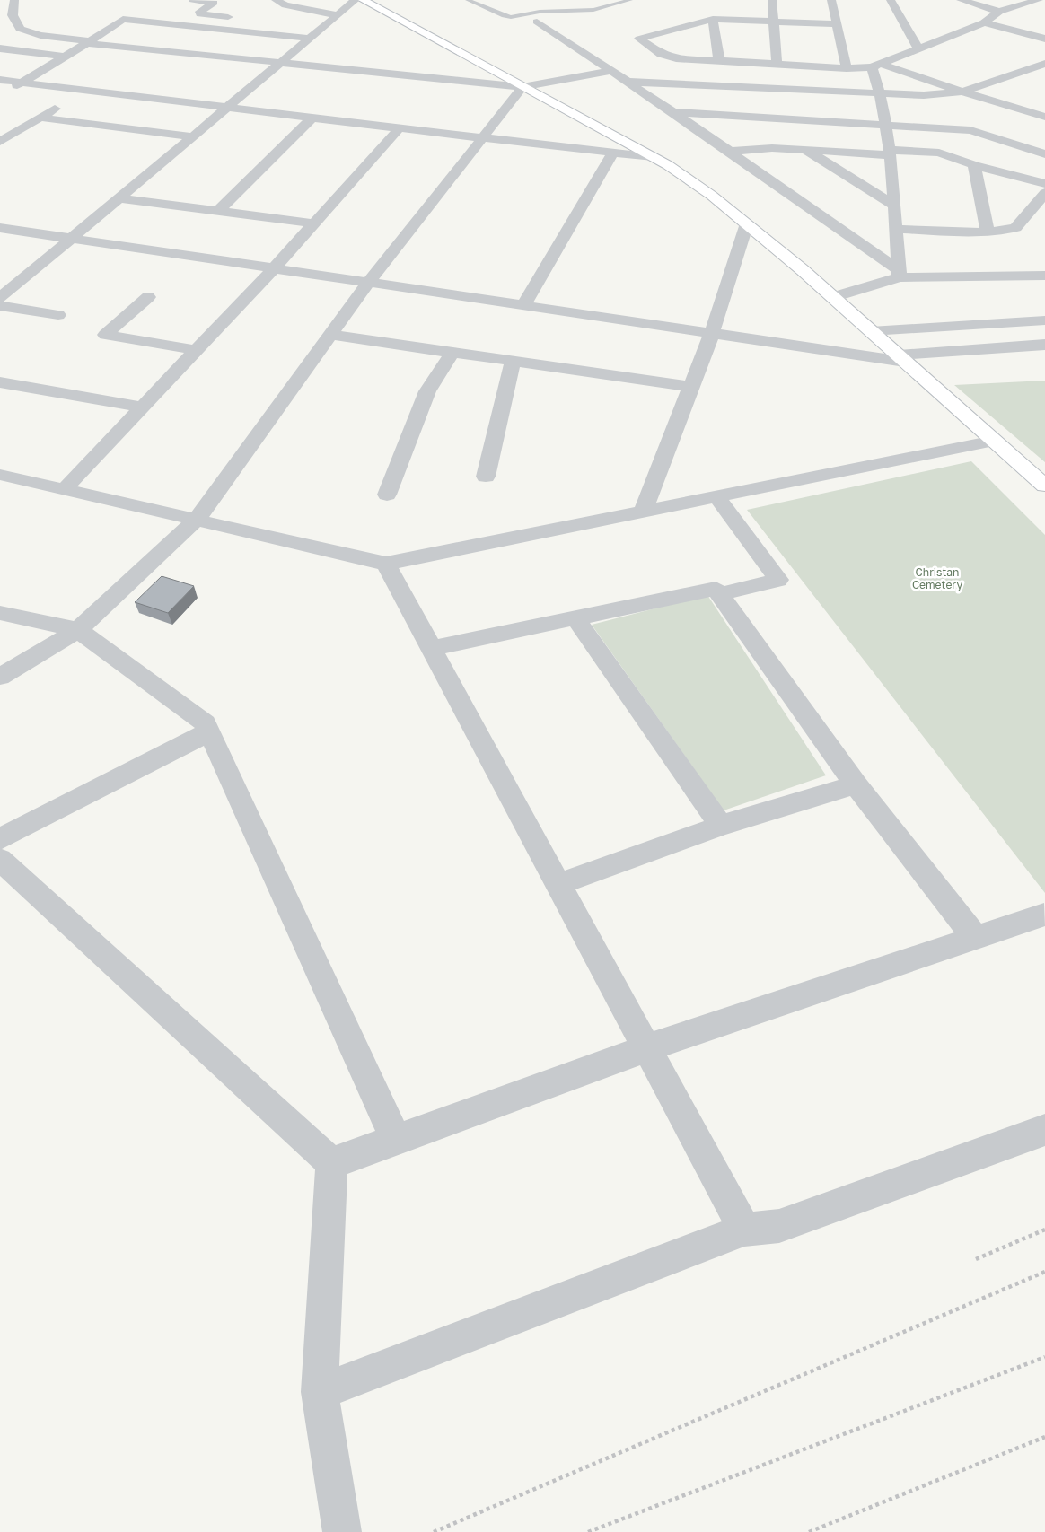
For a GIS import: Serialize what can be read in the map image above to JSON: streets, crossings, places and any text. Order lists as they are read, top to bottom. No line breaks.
{"parks":["Christan Cemetery"]}
